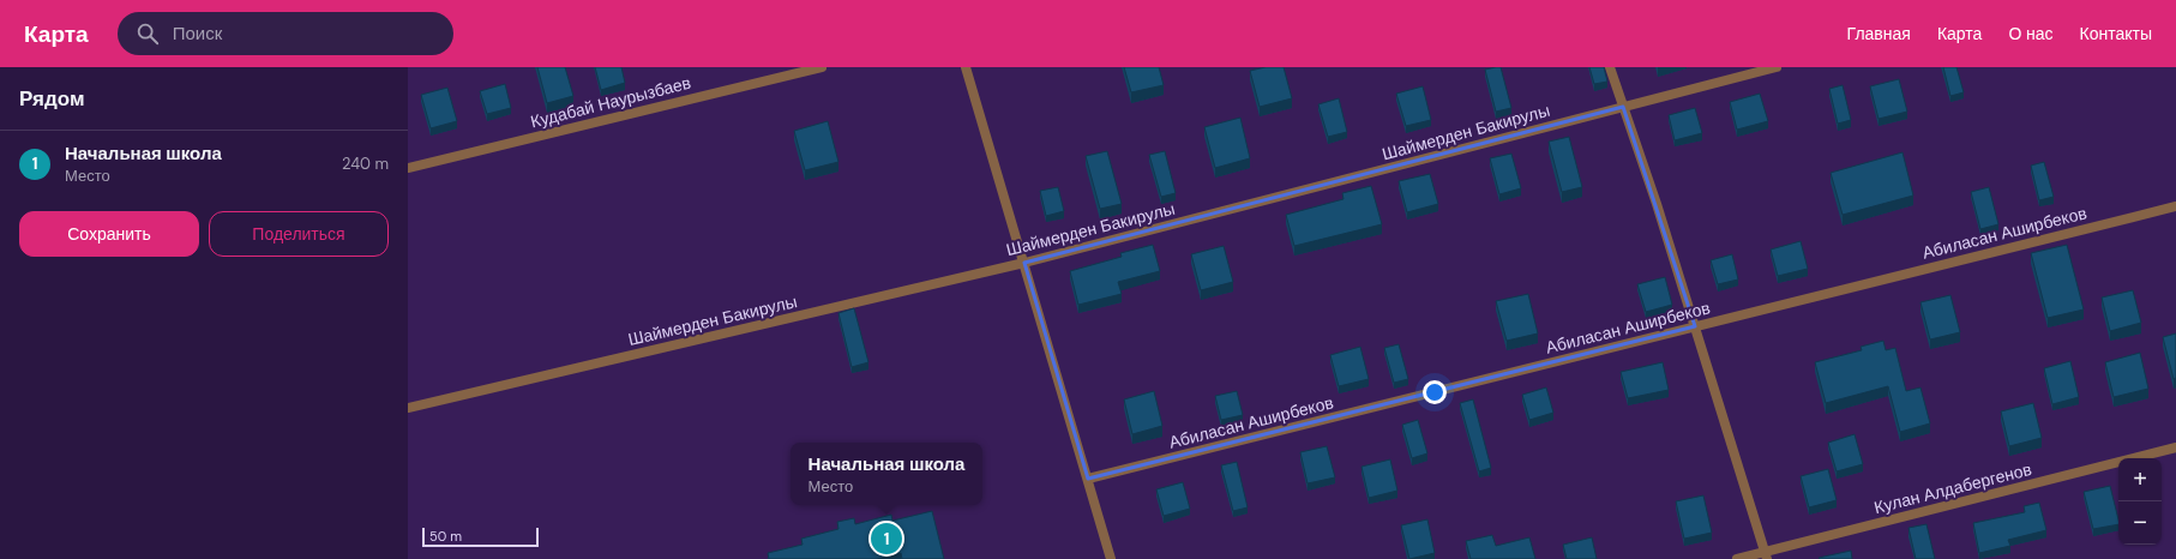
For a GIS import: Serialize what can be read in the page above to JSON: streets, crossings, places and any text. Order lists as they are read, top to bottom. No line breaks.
{"streets":{"street":["Кудабай Наурызбаев","Шаймерден Бакирулы","Абиласан Аширбеков","Кулан Алдабергенов"]},"scale_bar":"50 m","page":{"header":"Карта","search":"Поиск","nav":["Главная","Карта","О нас","Контакты"],"heading":"Рядом","list":[{"mark":"1","name":"Начальная школа","note":"Место","value":"240 m"}],"buttons":["Сохранить","Поделиться"],"popup":["Начальная школа","Место"],"map_buttons":["+","−"],"pins":"1","scale":"50 m"}}
